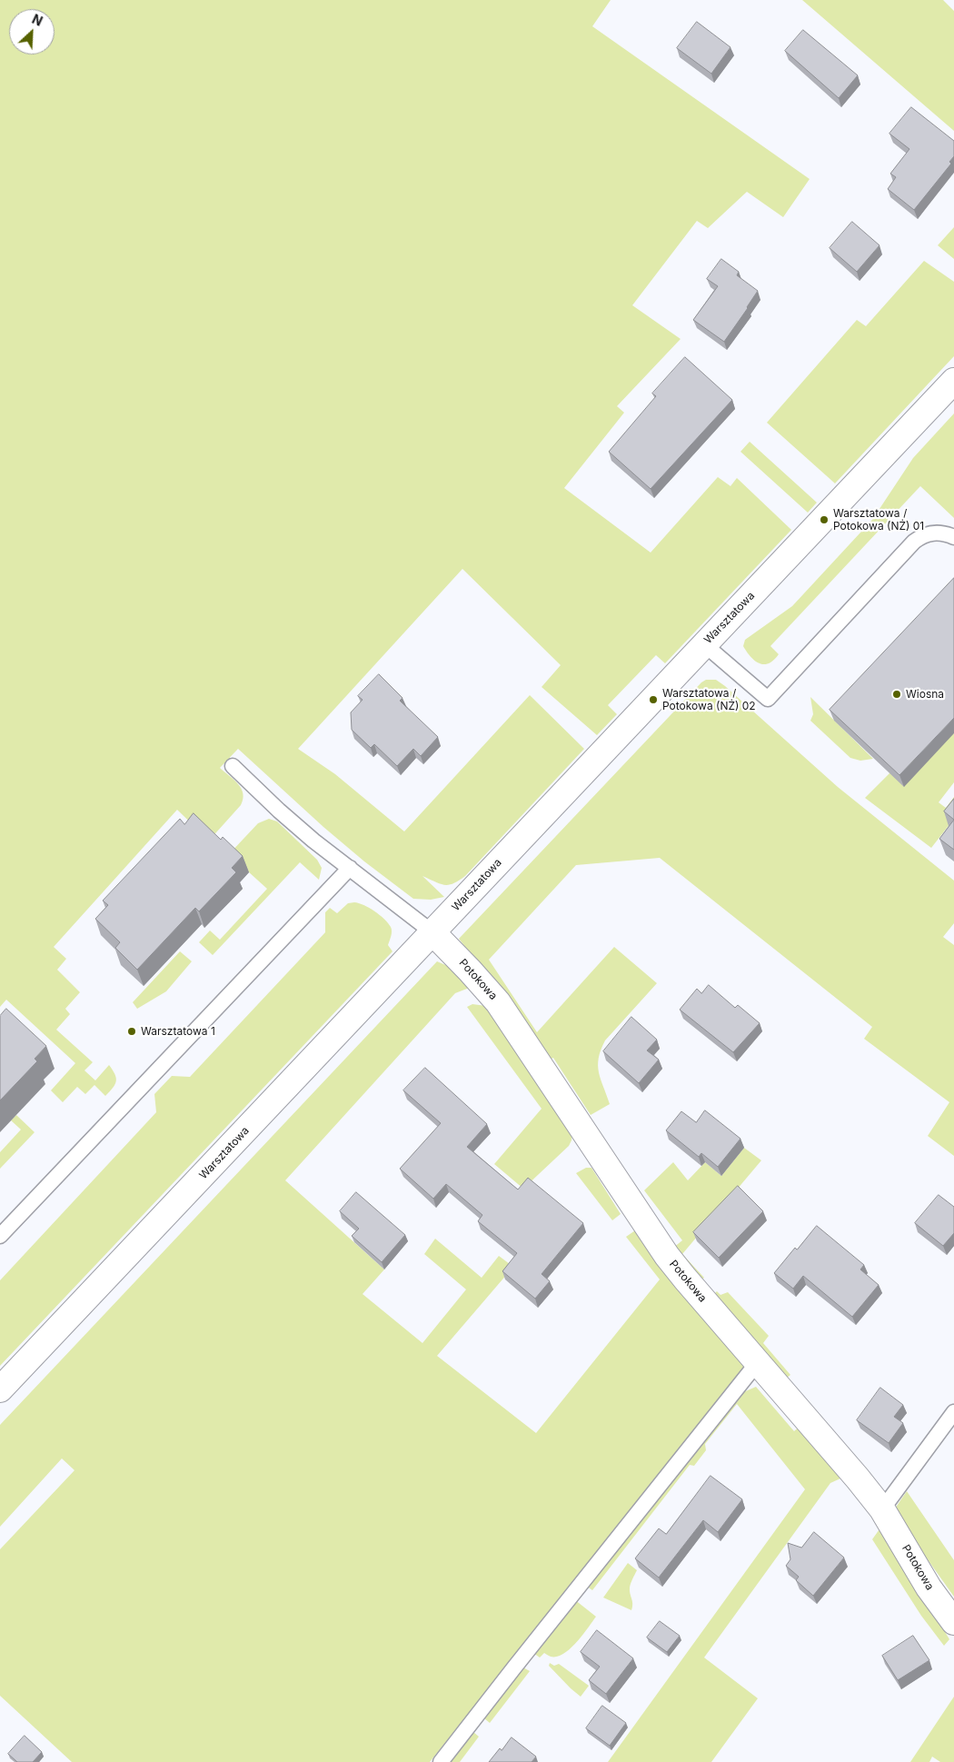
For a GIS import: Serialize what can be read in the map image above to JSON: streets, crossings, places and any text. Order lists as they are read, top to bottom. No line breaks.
{"streets":{"street":["Warsztatowa","Potokowa"]},"crossings":[["Warsztatowa","Potokowa"]],"places":["Warsztatowa / Potokowa (NŻ) 01","Wiosna","Warsztatowa / Potokowa (NŻ) 02","Warsztatowa 1"],"north":"top right"}
